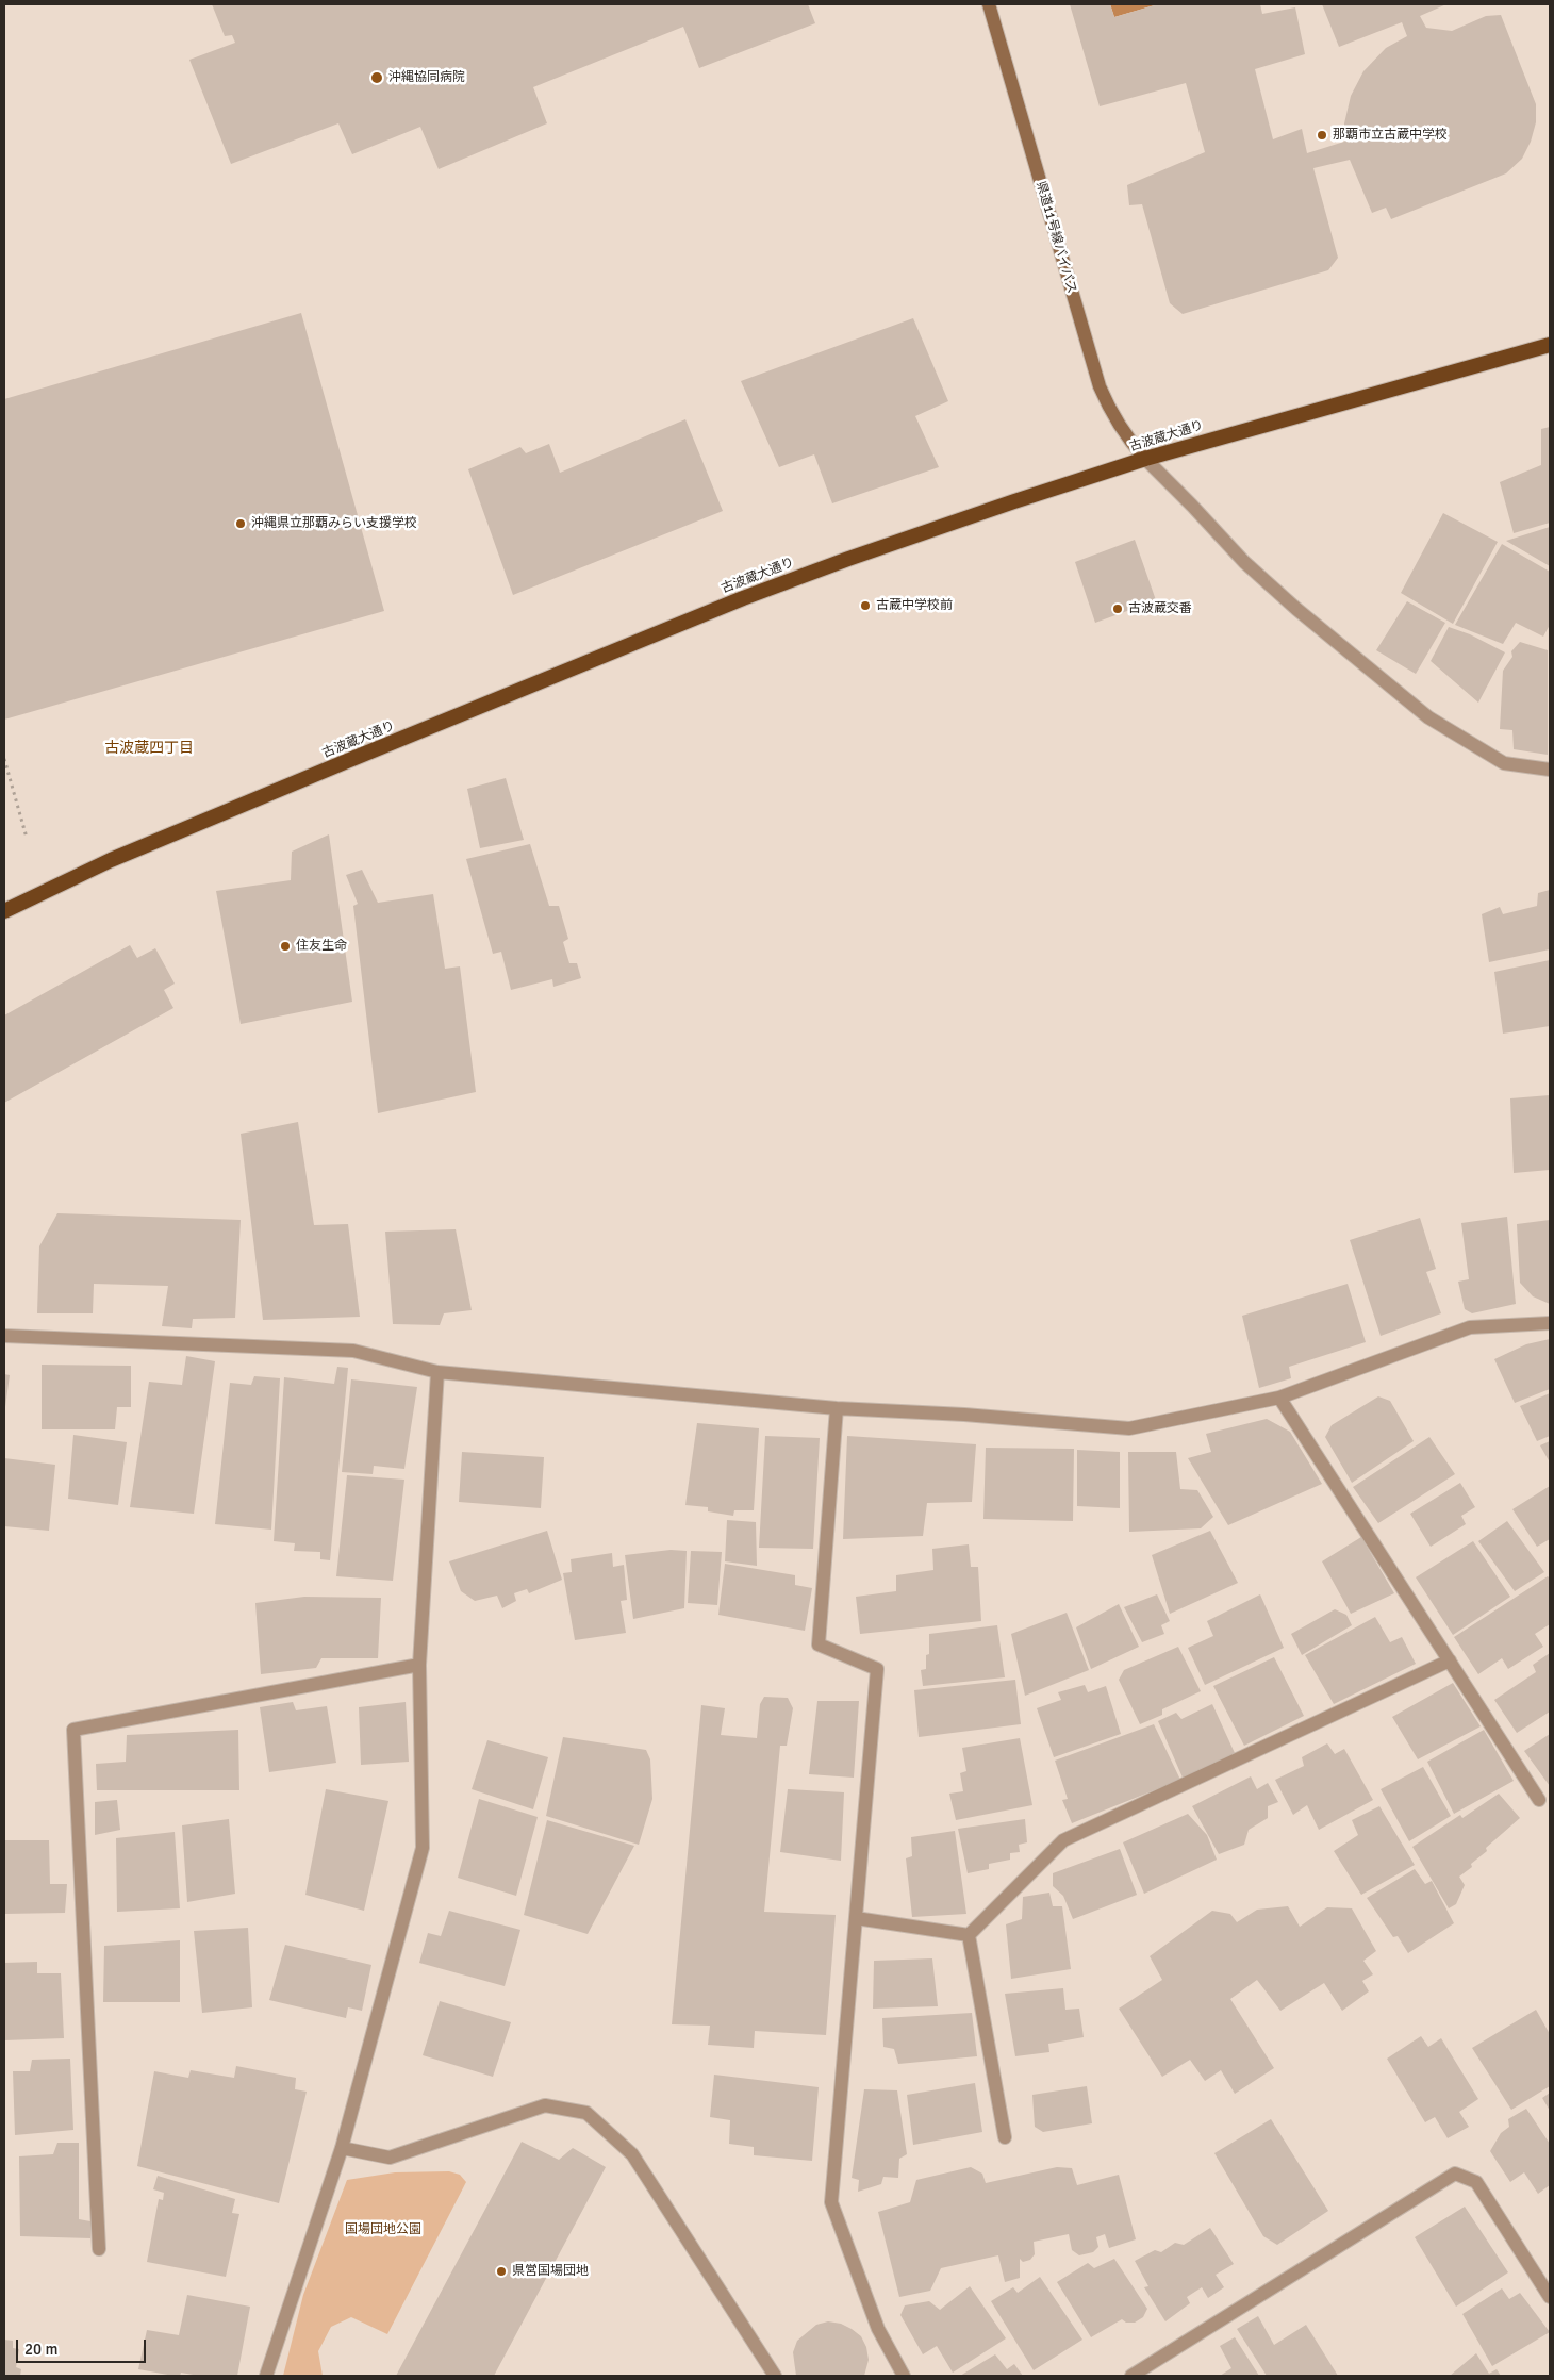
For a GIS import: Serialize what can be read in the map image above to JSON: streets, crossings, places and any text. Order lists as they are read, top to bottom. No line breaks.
{"streets":{"highway":["古波蔵大通り"],"main road":["県道11号線バイパス"]},"crossings":[["県道11号線バイパス","古波蔵大通り"]],"districts":["古波蔵四丁目"],"parks":["国場団地公園"],"places":["沖縄協同病院","那覇市立古蔵中学校","沖縄県立那覇みらい支援学校","古蔵中学校前","古波蔵交番","住友生命","県営国場団地"],"scale_bar":"20 m"}
